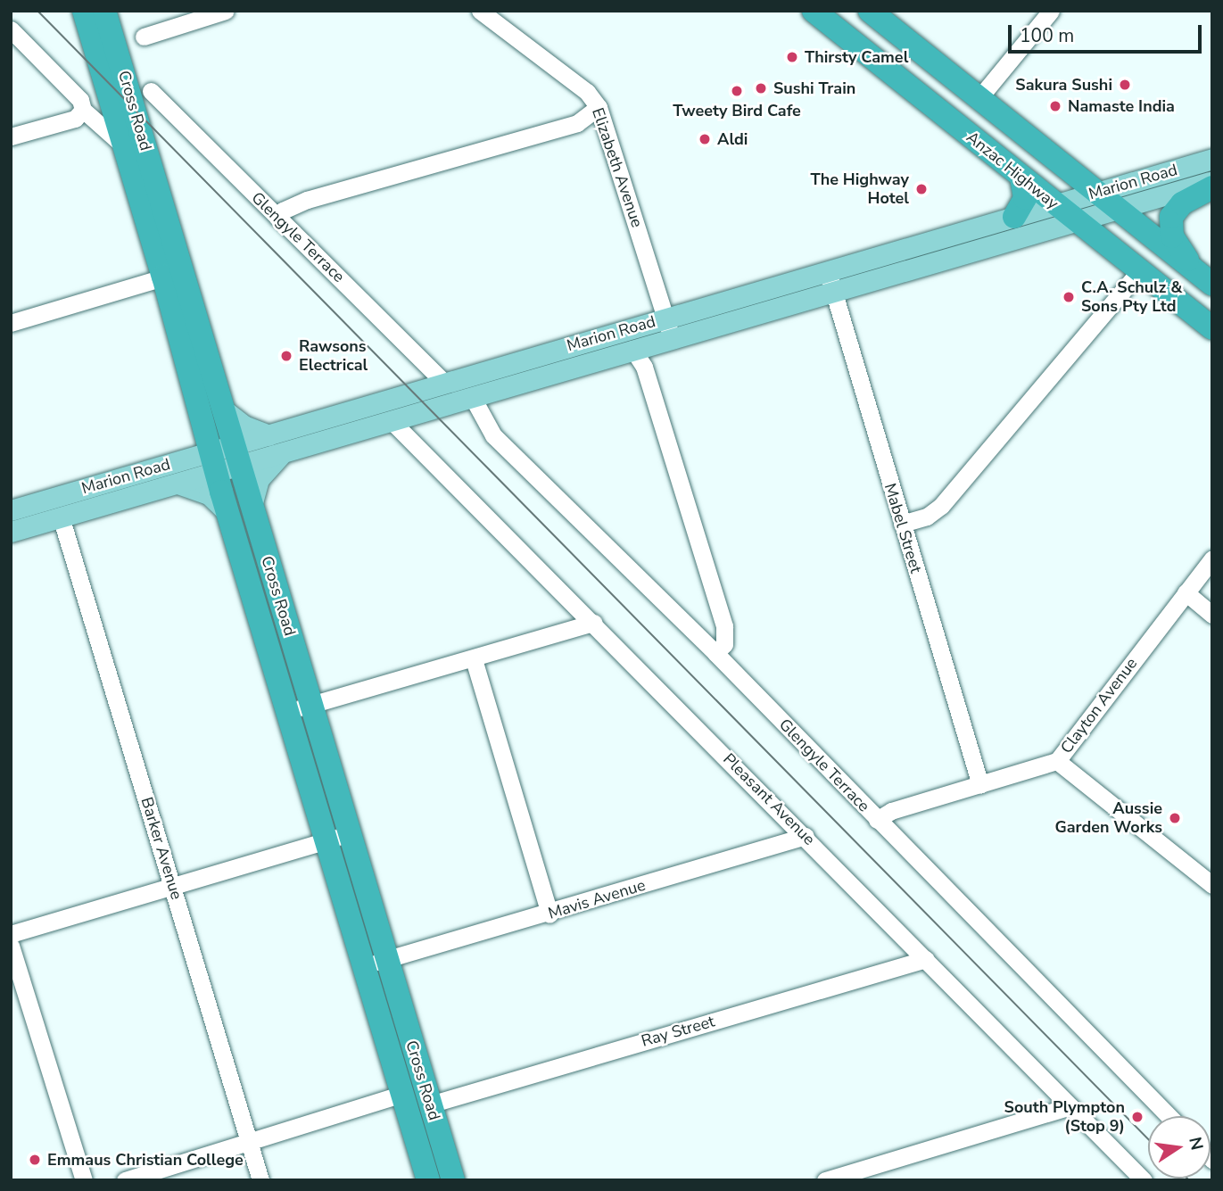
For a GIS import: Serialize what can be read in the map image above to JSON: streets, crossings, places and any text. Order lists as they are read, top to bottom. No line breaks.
{"streets":{"highway":["Cross Road","Anzac Highway"],"main road":["Marion Road"],"street":["Elizabeth Avenue","Glengyle Terrace","Mabel Street","Clayton Avenue","Pleasant Avenue","Barker Avenue","Mavis Avenue","Ray Street"]},"crossings":[["Cross Road","Marion Road"],["Cross Road","Mavis Avenue"],["Cross Road","Ray Street"],["Elizabeth Avenue","Marion Road"],["Anzac Highway","Marion Road"],["Marion Road","Glengyle Terrace"],["Marion Road","Mabel Street"],["Marion Road","Pleasant Avenue"],["Marion Road","Barker Avenue"],["Glengyle Terrace","Clayton Avenue"],["Mabel Street","Clayton Avenue"],["Pleasant Avenue","Mavis Avenue"],["Pleasant Avenue","Ray Street"]],"places":["Thirsty Camel","Sakura Sushi","Sushi Train","Tweety Bird Cafe","Namaste India","Aldi","The Highway Hotel","C.A. Schulz & Sons Pty Ltd","Rawsons Electrical","Aussie Garden Works","South Plympton (Stop 9)","Emmaus Christian College"],"scale_bar":"100 m","north":"right"}
